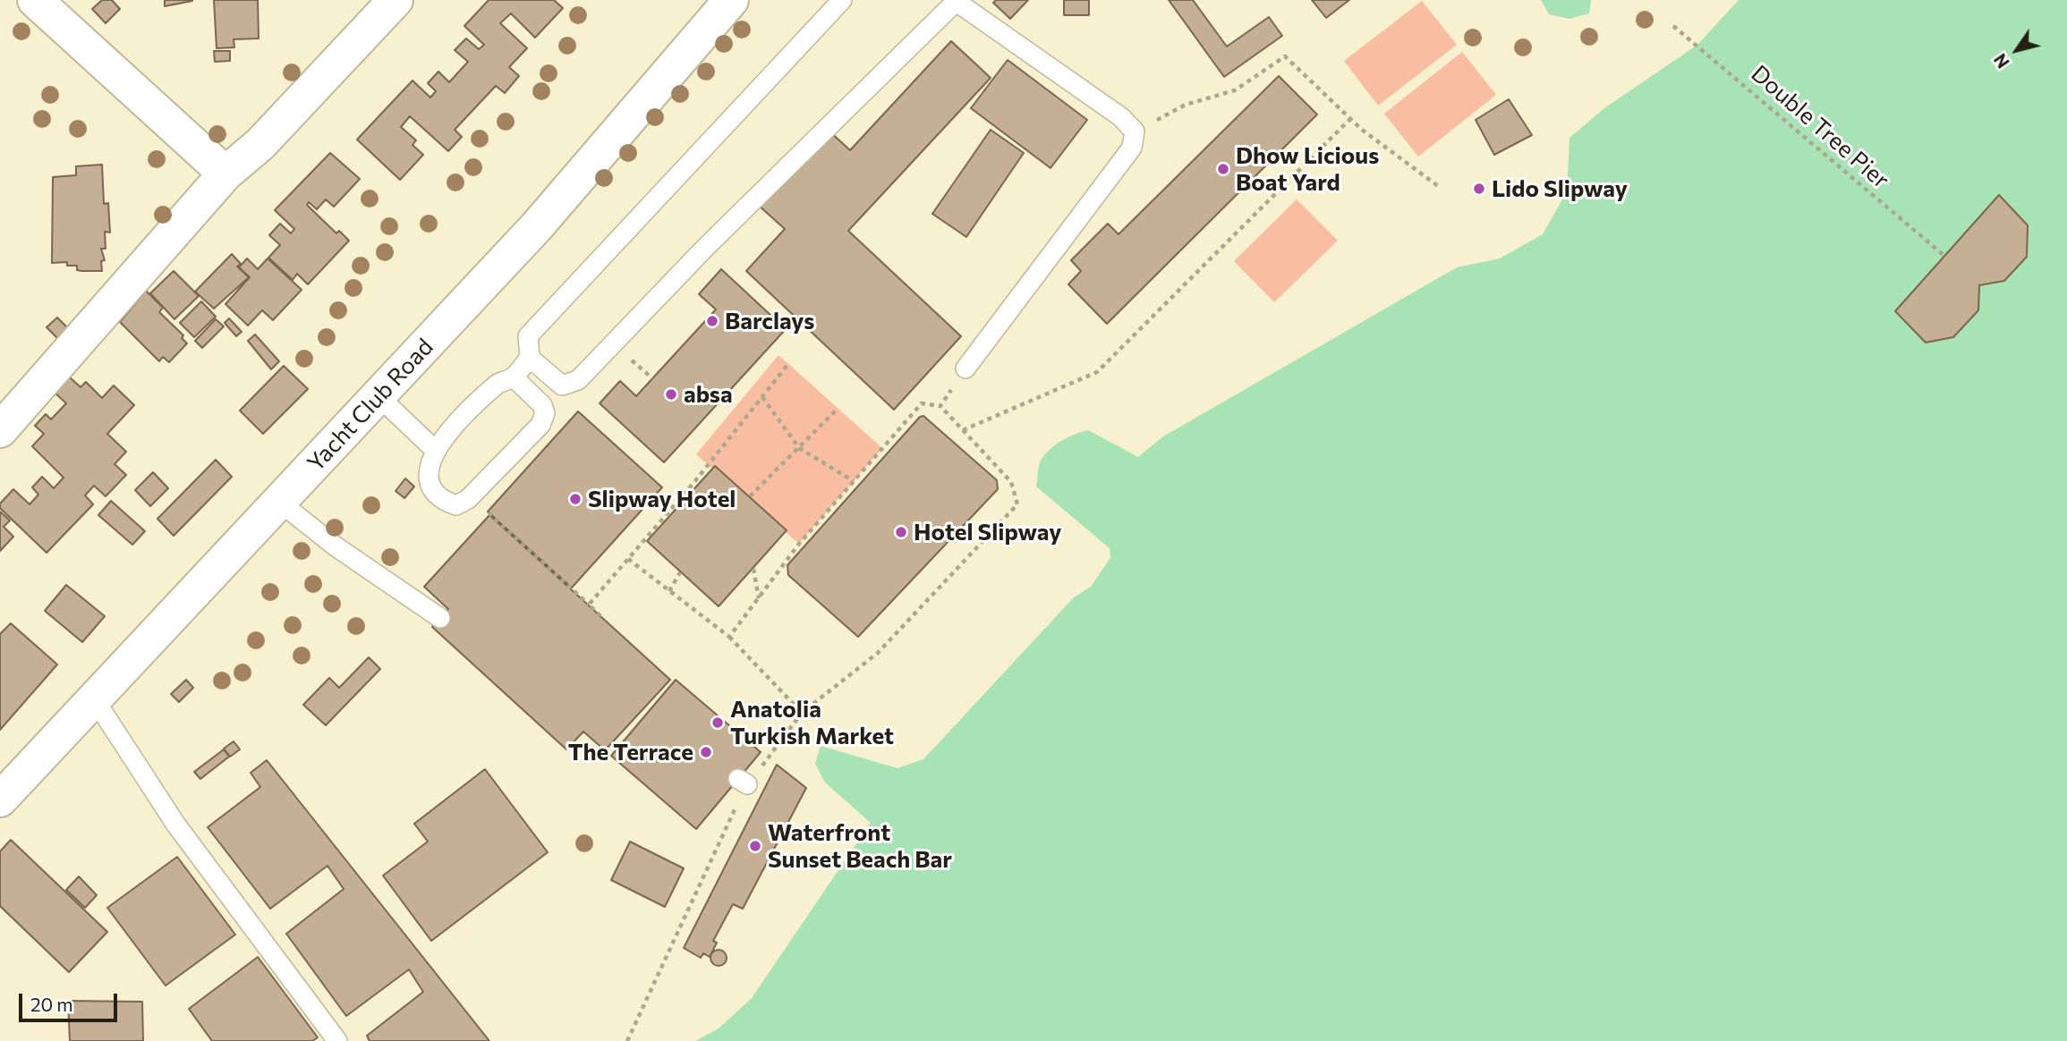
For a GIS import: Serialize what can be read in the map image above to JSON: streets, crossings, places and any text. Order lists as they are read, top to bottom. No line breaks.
{"streets":{"street":["Yacht Club Road"],"path":["Double Tree Pier"]},"places":["Dhow Licious Boat Yard","Lido Slipway","Barclays","absa","Slipway Hotel","Hotel Slipway","Anatolia Turkish Market","The Terrace","Waterfront Sunset Beach Bar"],"scale_bar":"20 m","north":"bottom left"}
